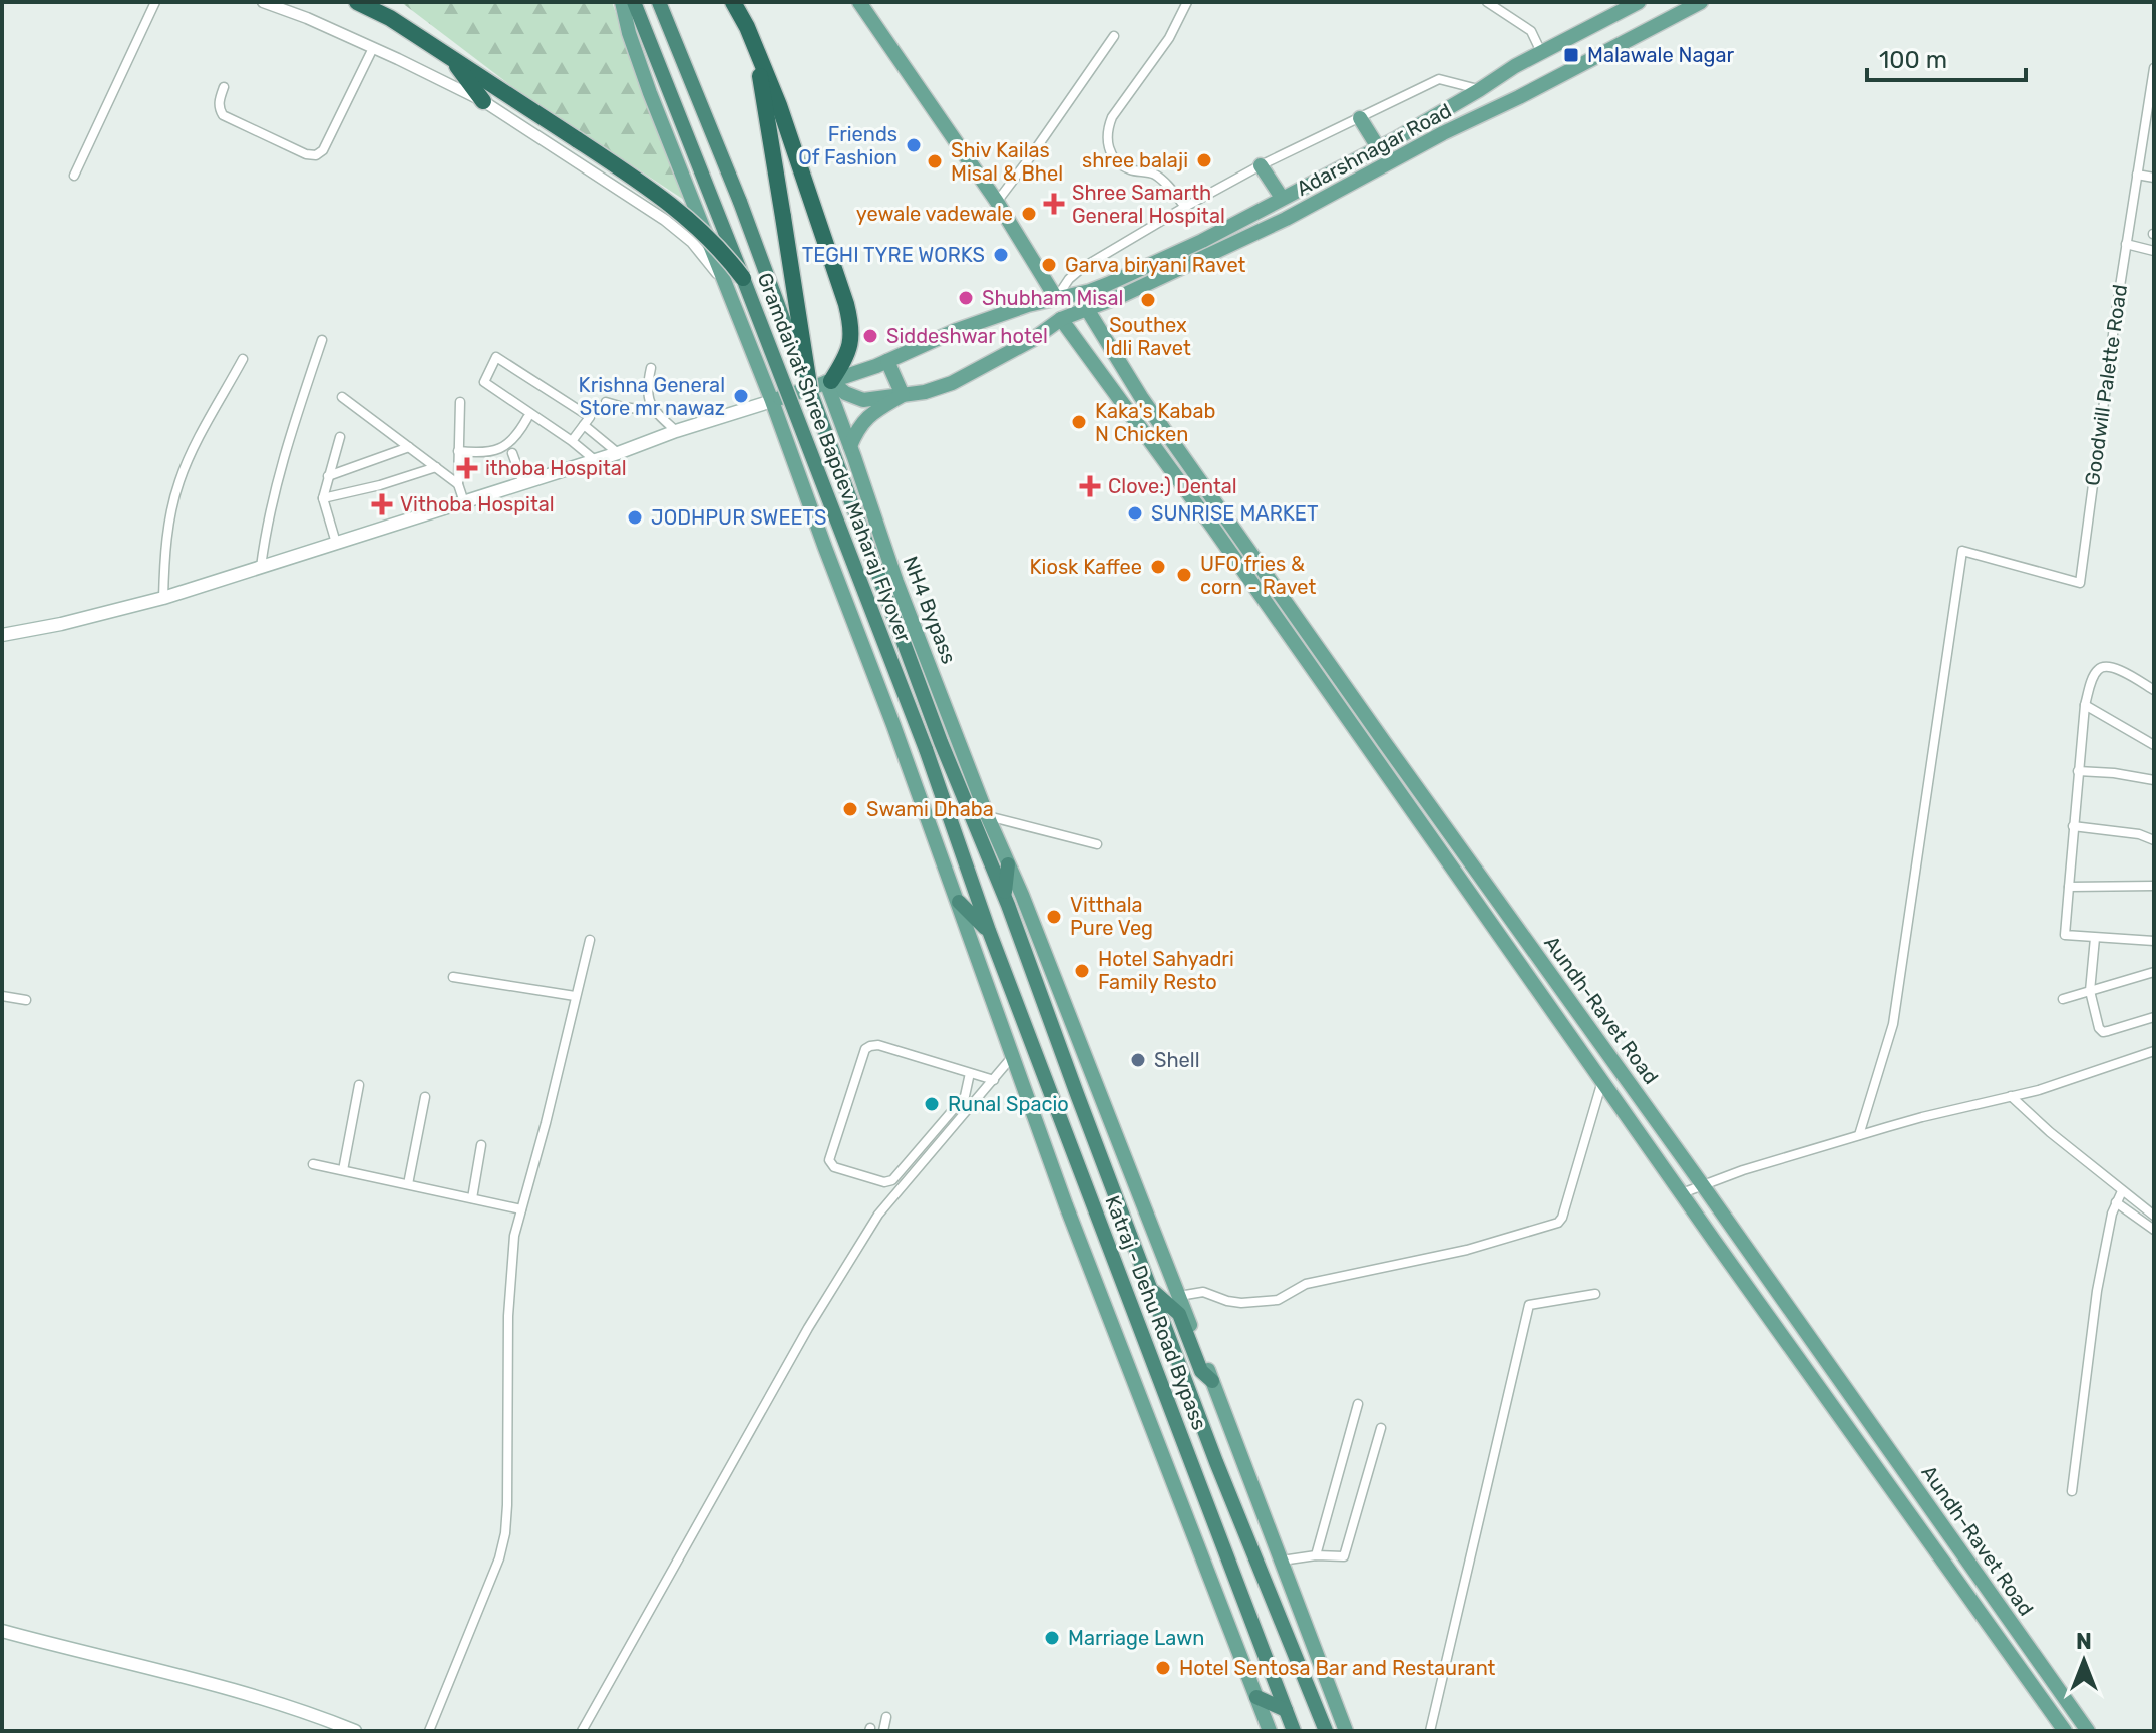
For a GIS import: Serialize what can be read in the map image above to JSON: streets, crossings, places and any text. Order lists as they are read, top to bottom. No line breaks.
{"streets":{"highway":["Gramdaivat Shree Bapdev Maharaj Flyover","Katraj - Dehu Road Bypass"],"main road":["Adarshnagar Road","NH4 Bypass","Aundh-Ravet Road"],"street":["Goodwill Palette Road"]},"crossings":[["Adarshnagar Road","NH4 Bypass"],["Adarshnagar Road","Aundh-Ravet Road"],["Gramdaivat Shree Bapdev Maharaj Flyover","NH4 Bypass"],["Gramdaivat Shree Bapdev Maharaj Flyover","Katraj - Dehu Road Bypass"],["NH4 Bypass","Katraj - Dehu Road Bypass"]],"places":{"transit":["Malawale Nagar"],"other":["Friends Of Fashion","shree balaji","Shiv Kailas Misal & Bhel","yewale vadewale","TEGHI TYRE WORKS","Garva biryani Ravet","Shubham Misal","Southex Idli Ravet","Siddeshwar hotel","Krishna General Store mr nawaz","Kaka's Kabab N Chicken","SUNRISE MARKET","JODHPUR SWEETS","Kiosk Kaffee","UFO fries & corn - Ravet","Swami Dhaba","Vitthala Pure Veg","Hotel Sahyadri Family Resto","Shell","Runal Spacio","Marriage Lawn","Hotel Sentosa Bar and Restaurant"],"health":["Shree Samarth General Hospital","ithoba Hospital","Clove:) Dental","Vithoba Hospital"]},"scale_bar":"100 m","north":"top"}
